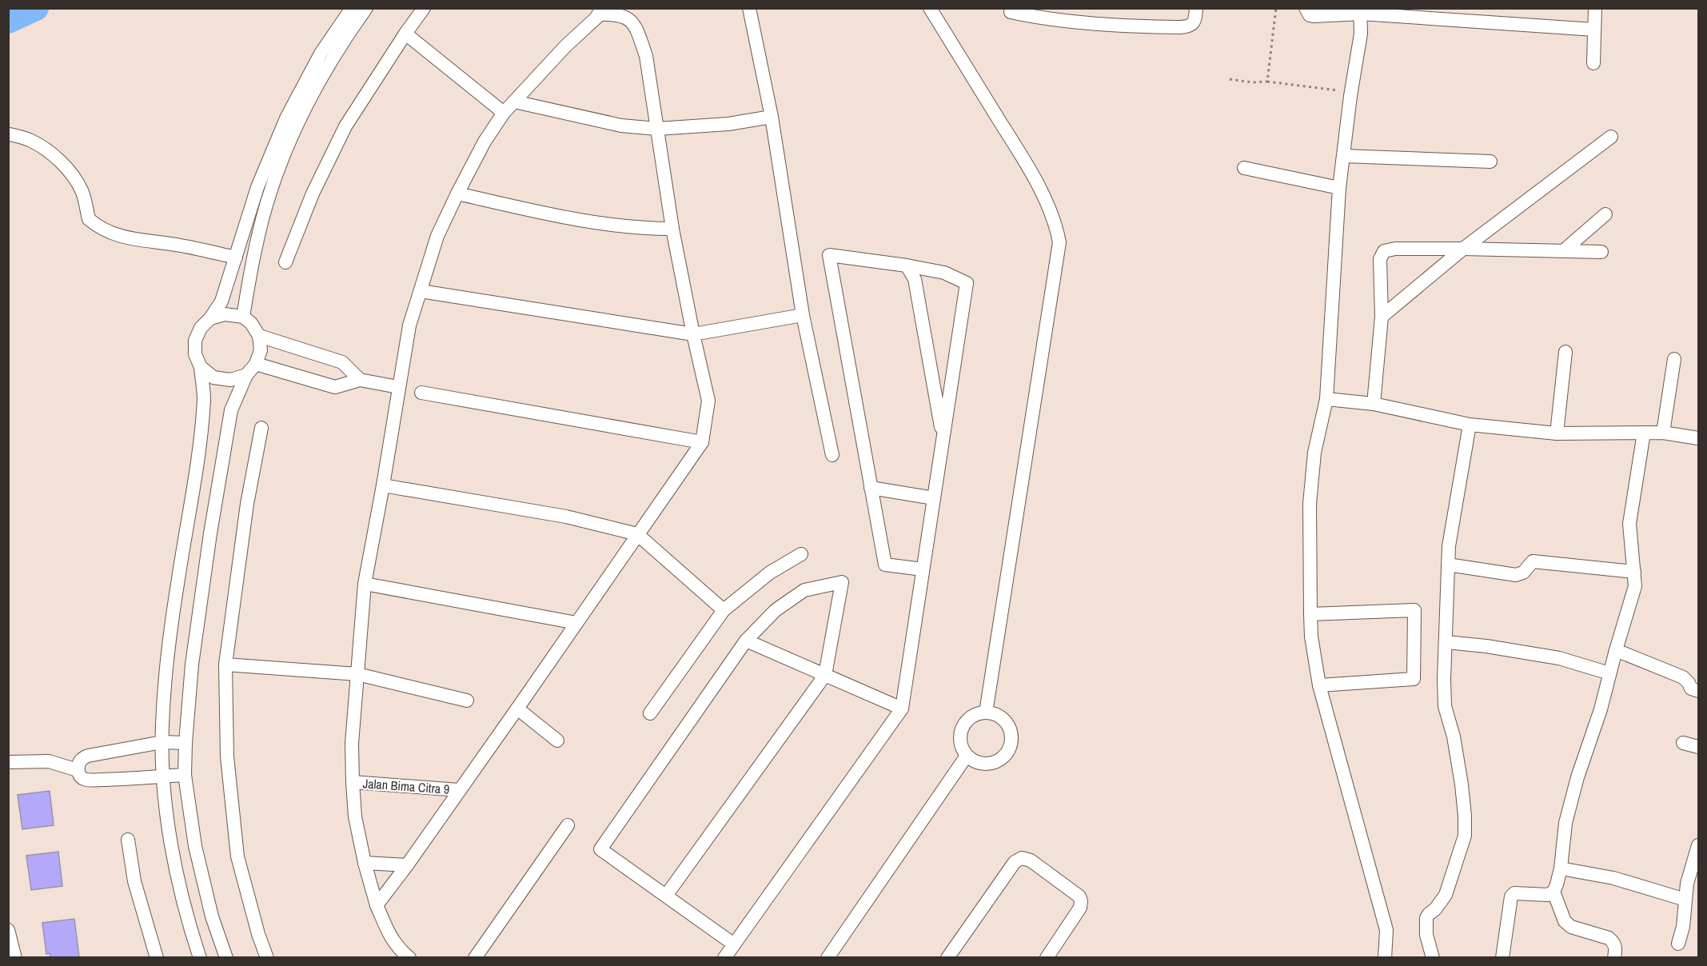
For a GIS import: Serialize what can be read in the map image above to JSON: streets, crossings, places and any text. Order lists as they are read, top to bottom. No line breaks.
{"streets":{"street":["Jalan Bima Citra 9"]}}
